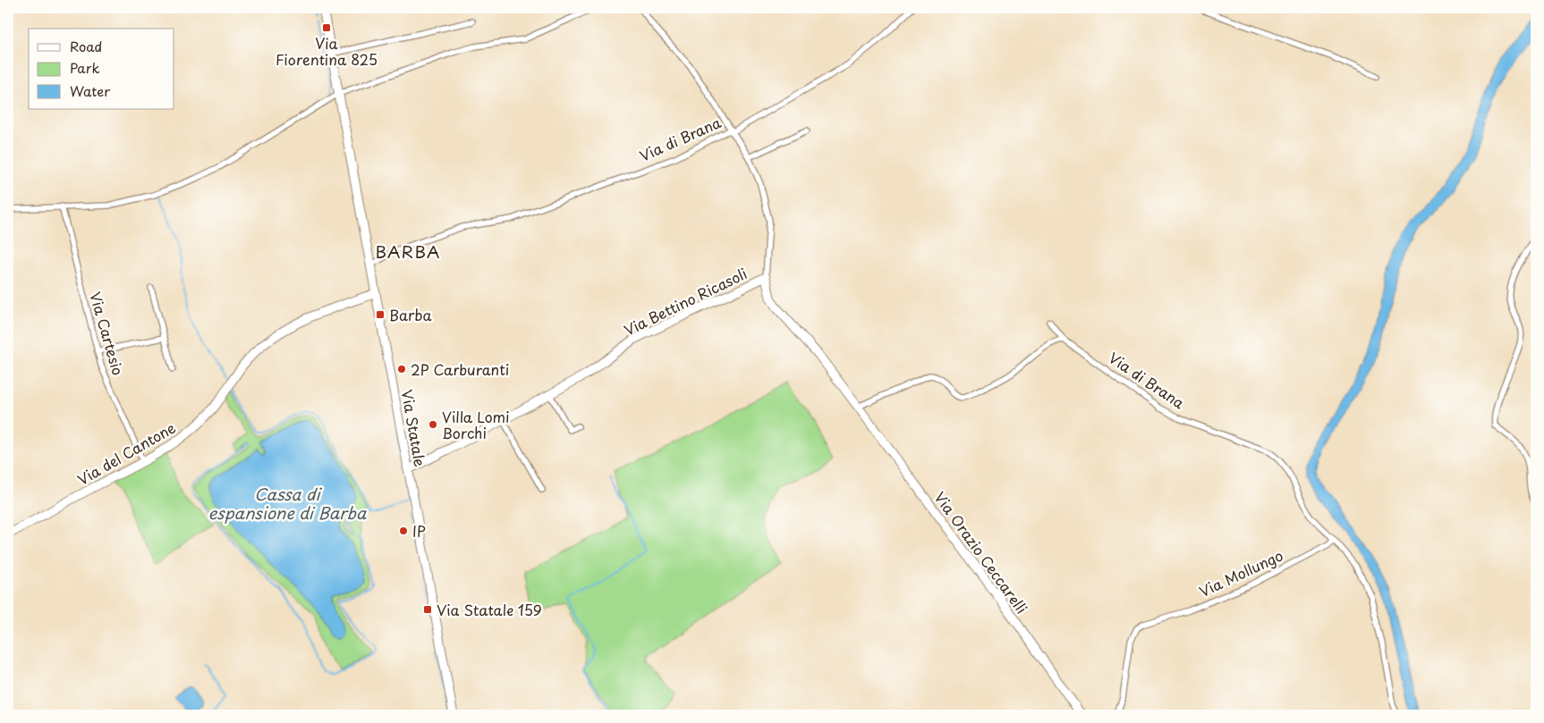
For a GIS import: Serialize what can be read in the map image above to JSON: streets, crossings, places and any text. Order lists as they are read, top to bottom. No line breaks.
{"streets":{"street":["Via di Brana","Via Bettino Ricasoli","Via Cartesio","Via Statale","Via del Cantone","Via Orazio Ceccarelli","Via Mollungo"]},"crossings":[["Via di Brana","Via Bettino Ricasoli"],["Via di Brana","Via Statale"],["Via di Brana","Via Orazio Ceccarelli"],["Via di Brana","Via Mollungo"],["Via Bettino Ricasoli","Via Statale"],["Via Cartesio","Via del Cantone"],["Via Statale","Via del Cantone"]],"districts":["BARBA"],"water":["Cassa di espansione di Barba"],"places":{"transit":["Via Fiorentina 825","Barba","Via Statale 159"],"other":["2P Carburanti","Villa Lomi Borchi","IP"]},"legend":["Road","Park","Water"]}
